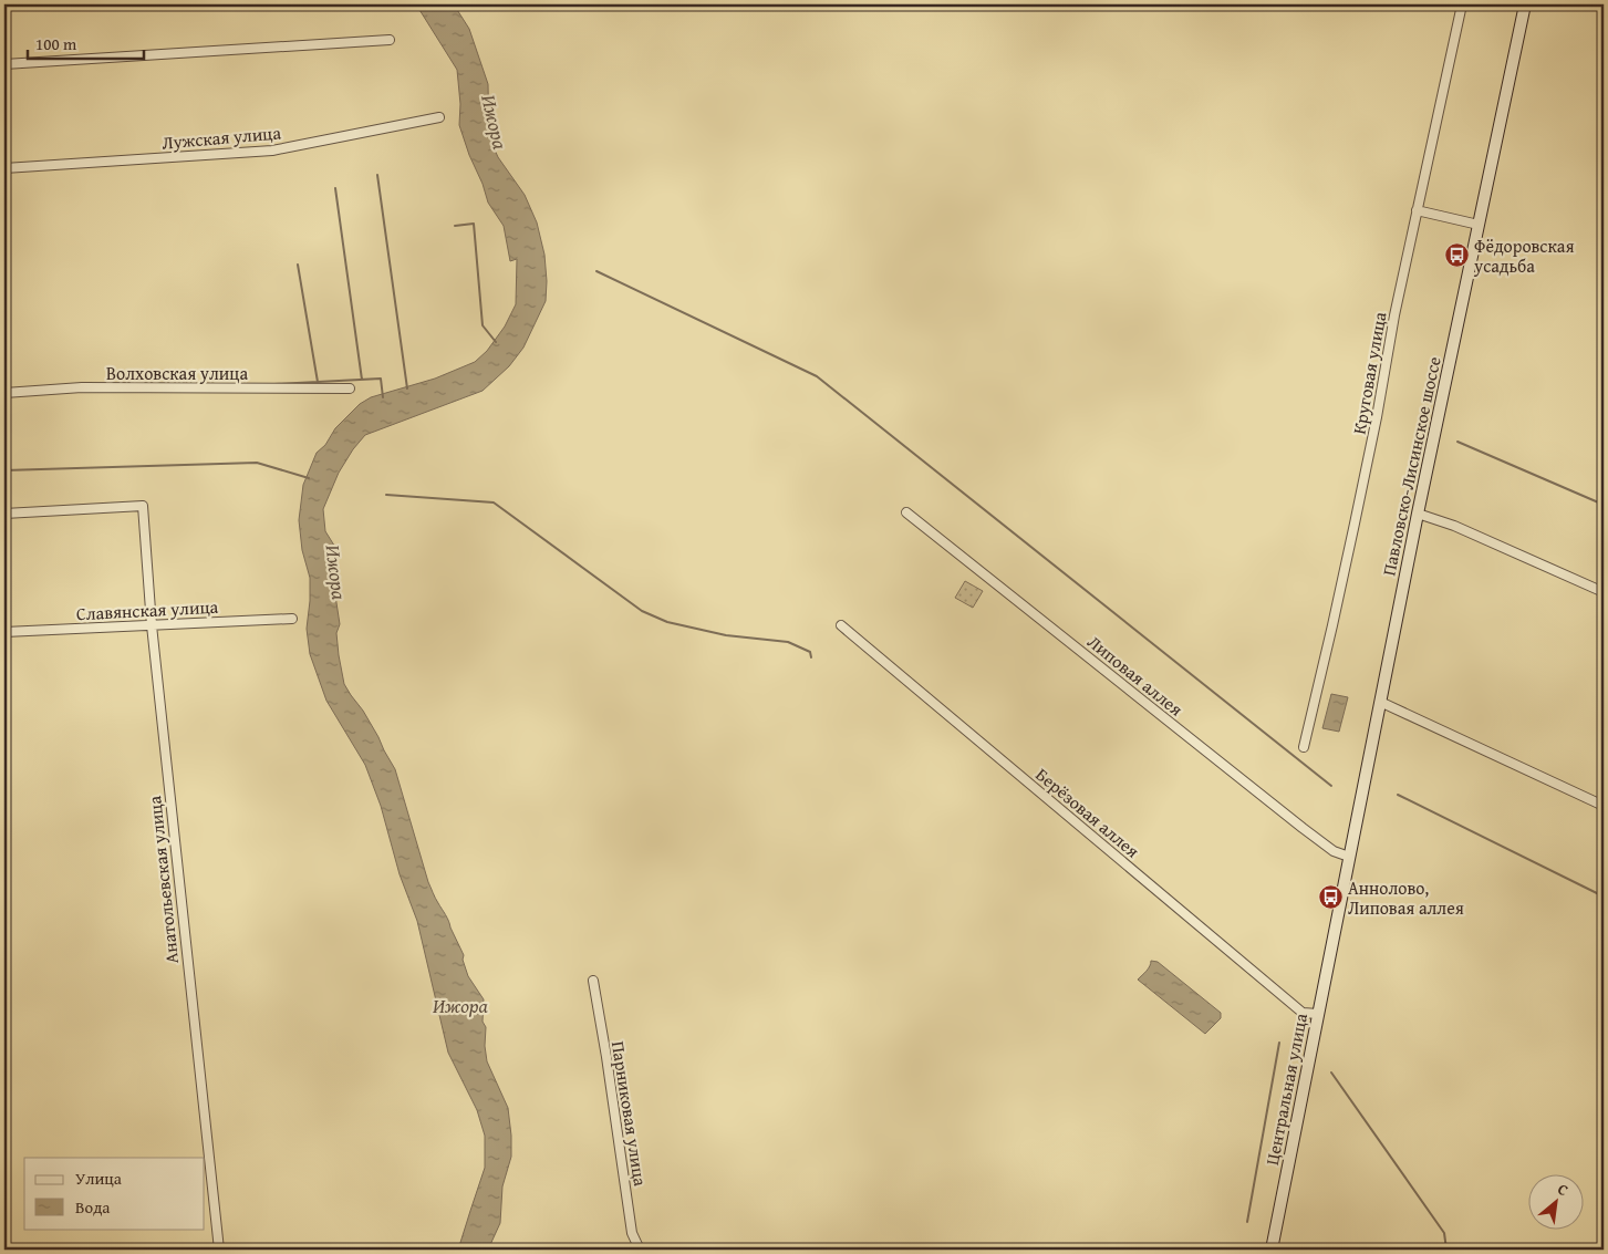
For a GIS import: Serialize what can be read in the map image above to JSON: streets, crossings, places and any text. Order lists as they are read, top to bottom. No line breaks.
{"streets":{"main road":["Павловско-Лисинское шоссе","Центральная улица"],"street":["Лужская улица","Волховская улица","Круговая улица","Славянская улица","Липовая аллея","Берёзовая аллея","Анатольевская улица","Парниковая улица"]},"crossings":[["Павловско-Лисинское шоссе","Липовая аллея"],["Павловско-Лисинское шоссе","Центральная улица"],["Славянская улица","Анатольевская улица"],["Берёзовая аллея","Центральная улица"]],"water":["Ижора"],"places":{"bus stop":["Фёдоровская усадьба","Аннолово, Липовая аллея"]},"legend":["Улица","Вода"],"scale_bar":"100 m","north":"top right"}
